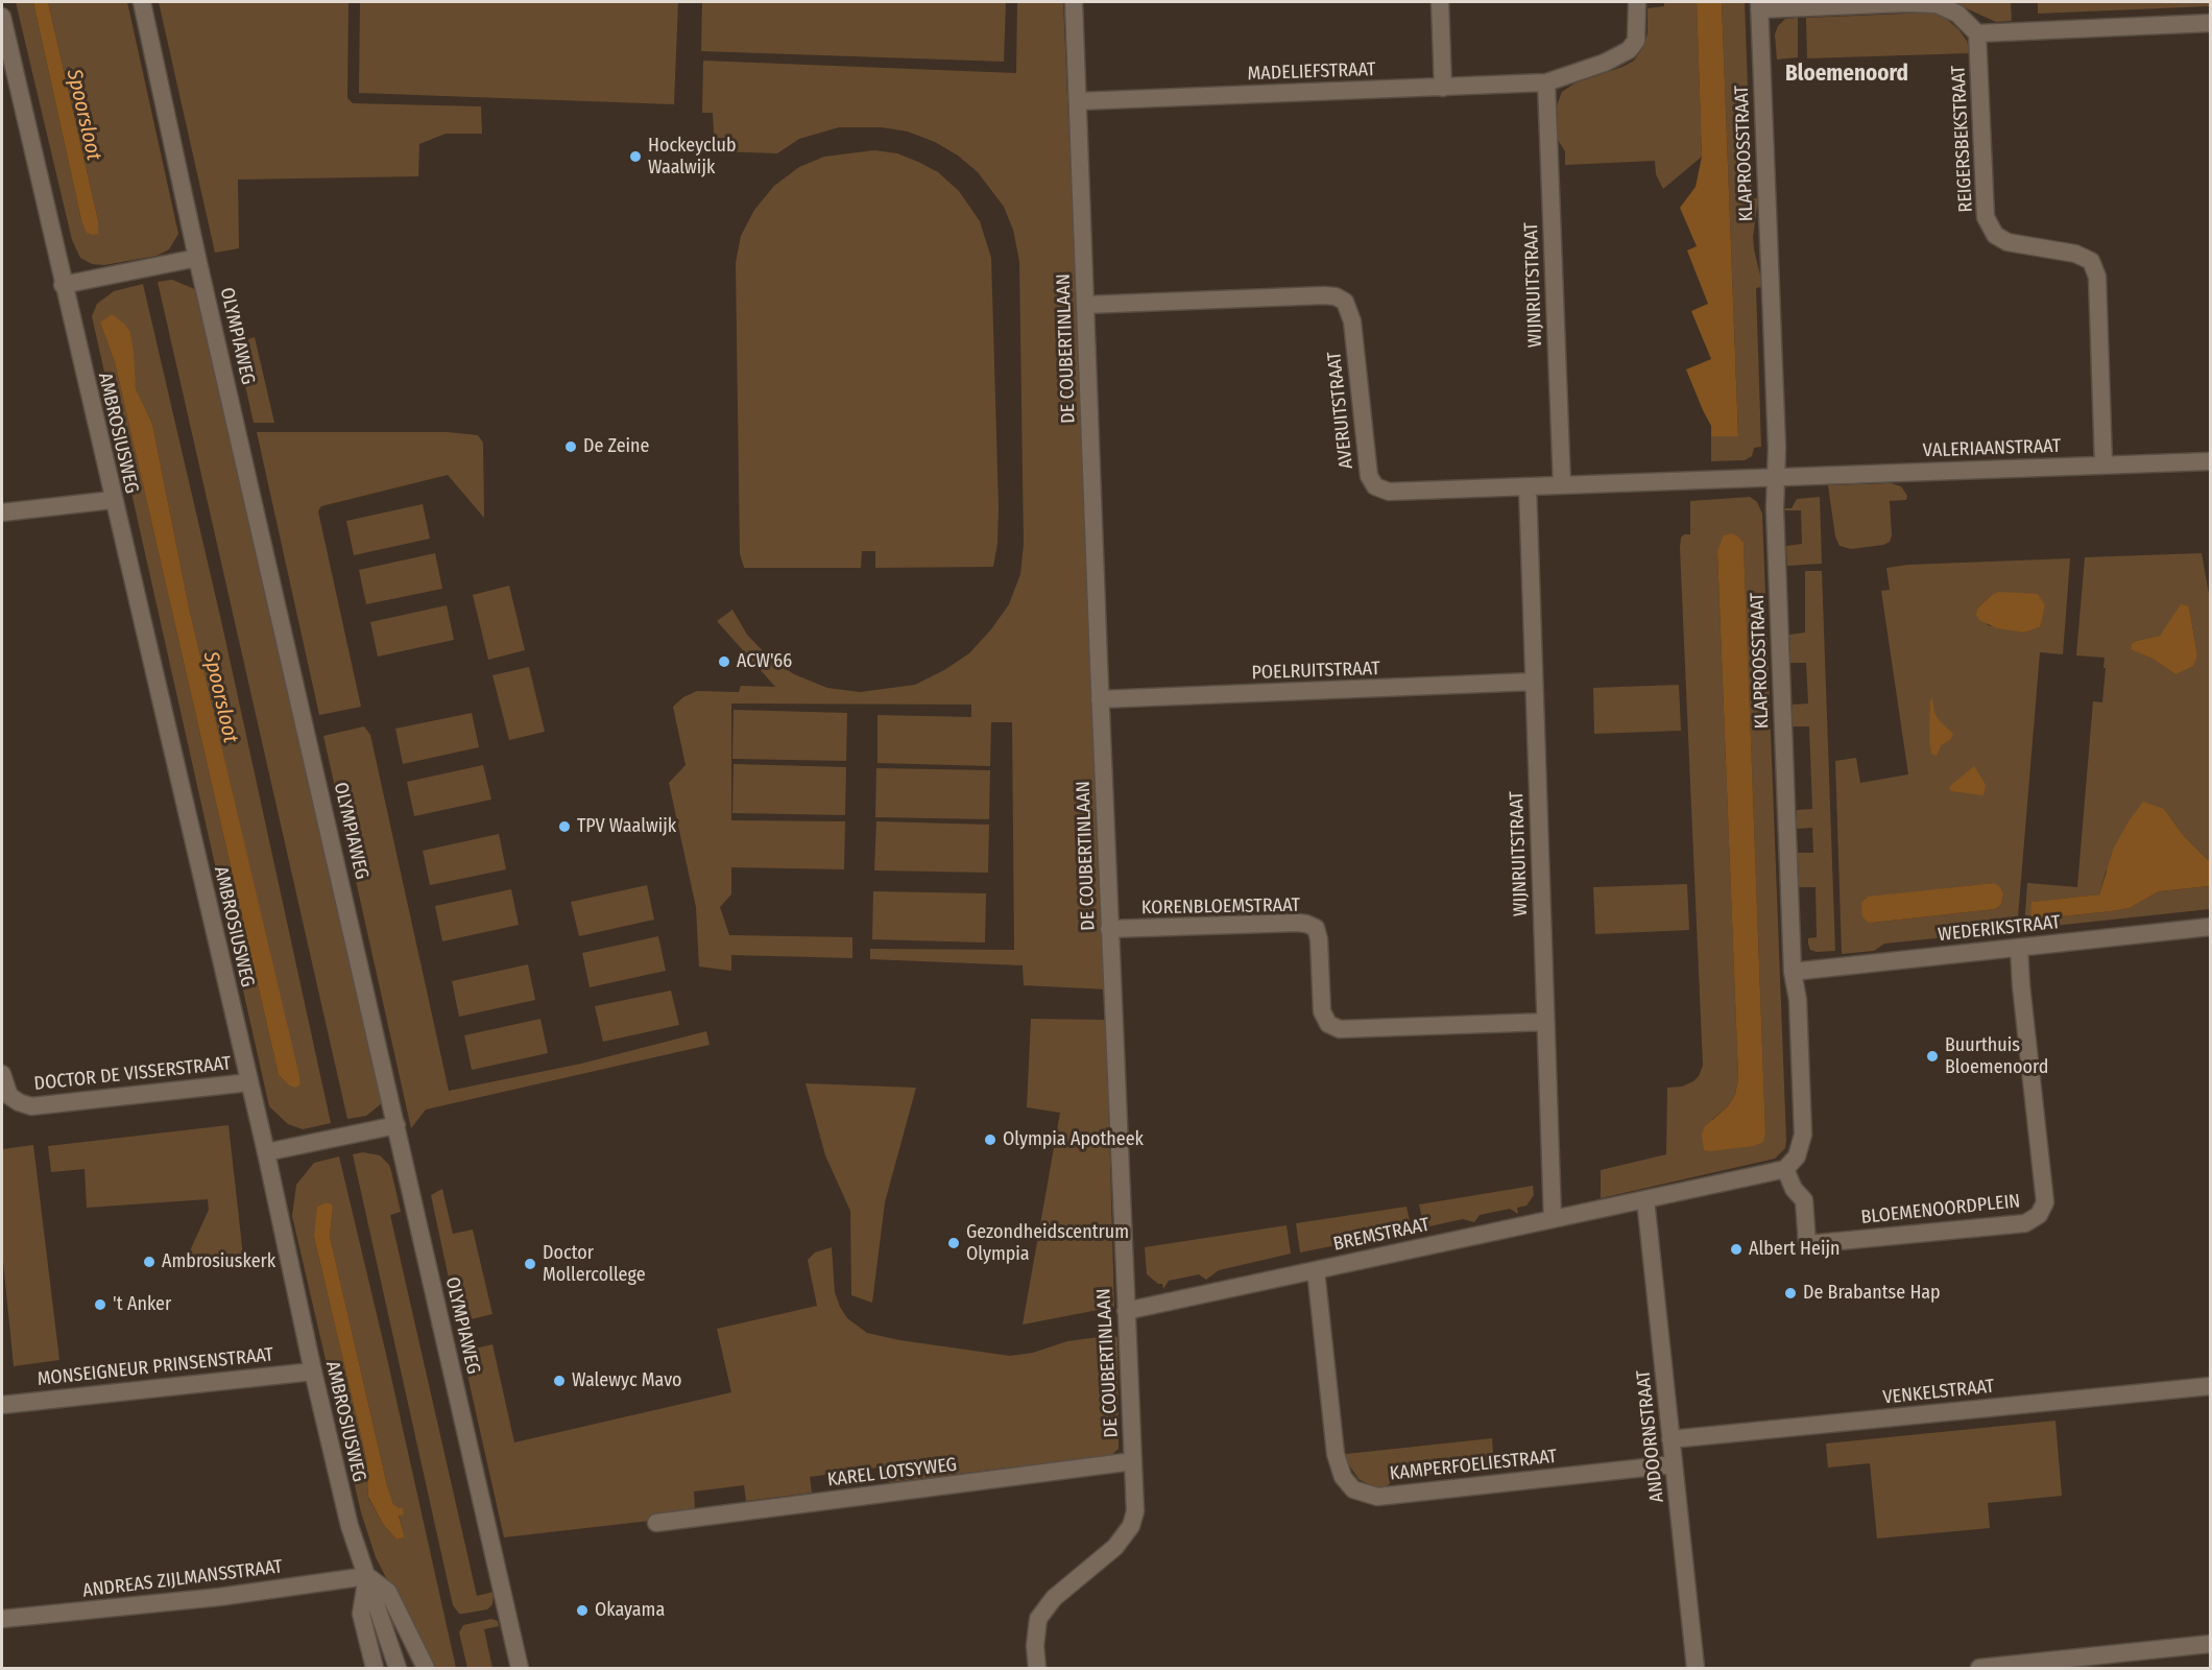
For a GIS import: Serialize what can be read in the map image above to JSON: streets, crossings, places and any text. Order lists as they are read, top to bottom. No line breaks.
{"streets":{"street":["MADELIEFSTRAAT","REIGERSBEKSTRAAT","KLAPROOSSTRAAT","WIJNRUITSTRAAT","OLYMPIAWEG","DE COUBERTINLAAN","AVERUITSTRAAT","AMBROSIUSWEG","VALERIAANSTRAAT","POELRUITSTRAAT","KORENBLOEMSTRAAT","WEDERIKSTRAAT","DOCTOR DE VISSERSTRAAT","BLOEMENOORDPLEIN","BREMSTRAAT","MONSEIGNEUR PRINSENSTRAAT","VENKELSTRAAT","ANDOORNSTRAAT","KAMPERFOELIESTRAAT","KAREL LOTSYWEG","ANDREAS ZIJLMANSSTRAAT"]},"crossings":[["MADELIEFSTRAAT","WIJNRUITSTRAAT"],["MADELIEFSTRAAT","DE COUBERTINLAAN"],["REIGERSBEKSTRAAT","VALERIAANSTRAAT"],["KLAPROOSSTRAAT","AVERUITSTRAAT"],["KLAPROOSSTRAAT","VALERIAANSTRAAT"],["KLAPROOSSTRAAT","WEDERIKSTRAAT"],["KLAPROOSSTRAAT","BLOEMENOORDPLEIN"],["WIJNRUITSTRAAT","AVERUITSTRAAT"],["WIJNRUITSTRAAT","POELRUITSTRAAT"],["WIJNRUITSTRAAT","KORENBLOEMSTRAAT"],["WIJNRUITSTRAAT","BREMSTRAAT"],["DE COUBERTINLAAN","AVERUITSTRAAT"],["DE COUBERTINLAAN","POELRUITSTRAAT"],["DE COUBERTINLAAN","KORENBLOEMSTRAAT"],["DE COUBERTINLAAN","BREMSTRAAT"],["DE COUBERTINLAAN","KAREL LOTSYWEG"],["AVERUITSTRAAT","VALERIAANSTRAAT"],["AMBROSIUSWEG","DOCTOR DE VISSERSTRAAT"],["AMBROSIUSWEG","MONSEIGNEUR PRINSENSTRAAT"],["AMBROSIUSWEG","ANDREAS ZIJLMANSSTRAAT"],["WEDERIKSTRAAT","BLOEMENOORDPLEIN"],["BREMSTRAAT","ANDOORNSTRAAT"],["BREMSTRAAT","KAMPERFOELIESTRAAT"],["VENKELSTRAAT","ANDOORNSTRAAT"],["ANDOORNSTRAAT","KAMPERFOELIESTRAAT"]],"districts":["Bloemenoord"],"water":["Spoorsloot"],"places":["Hockeyclub Waalwijk","De Zeine","ACW'66","TPV Waalwijk","Buurthuis Bloemenoord","Olympia Apotheek","Gezondheidscentrum Olympia","Albert Heijn","Ambrosiuskerk","Doctor Mollercollege","De Brabantse Hap","'t Anker","Walewyc Mavo","Okayama"]}
